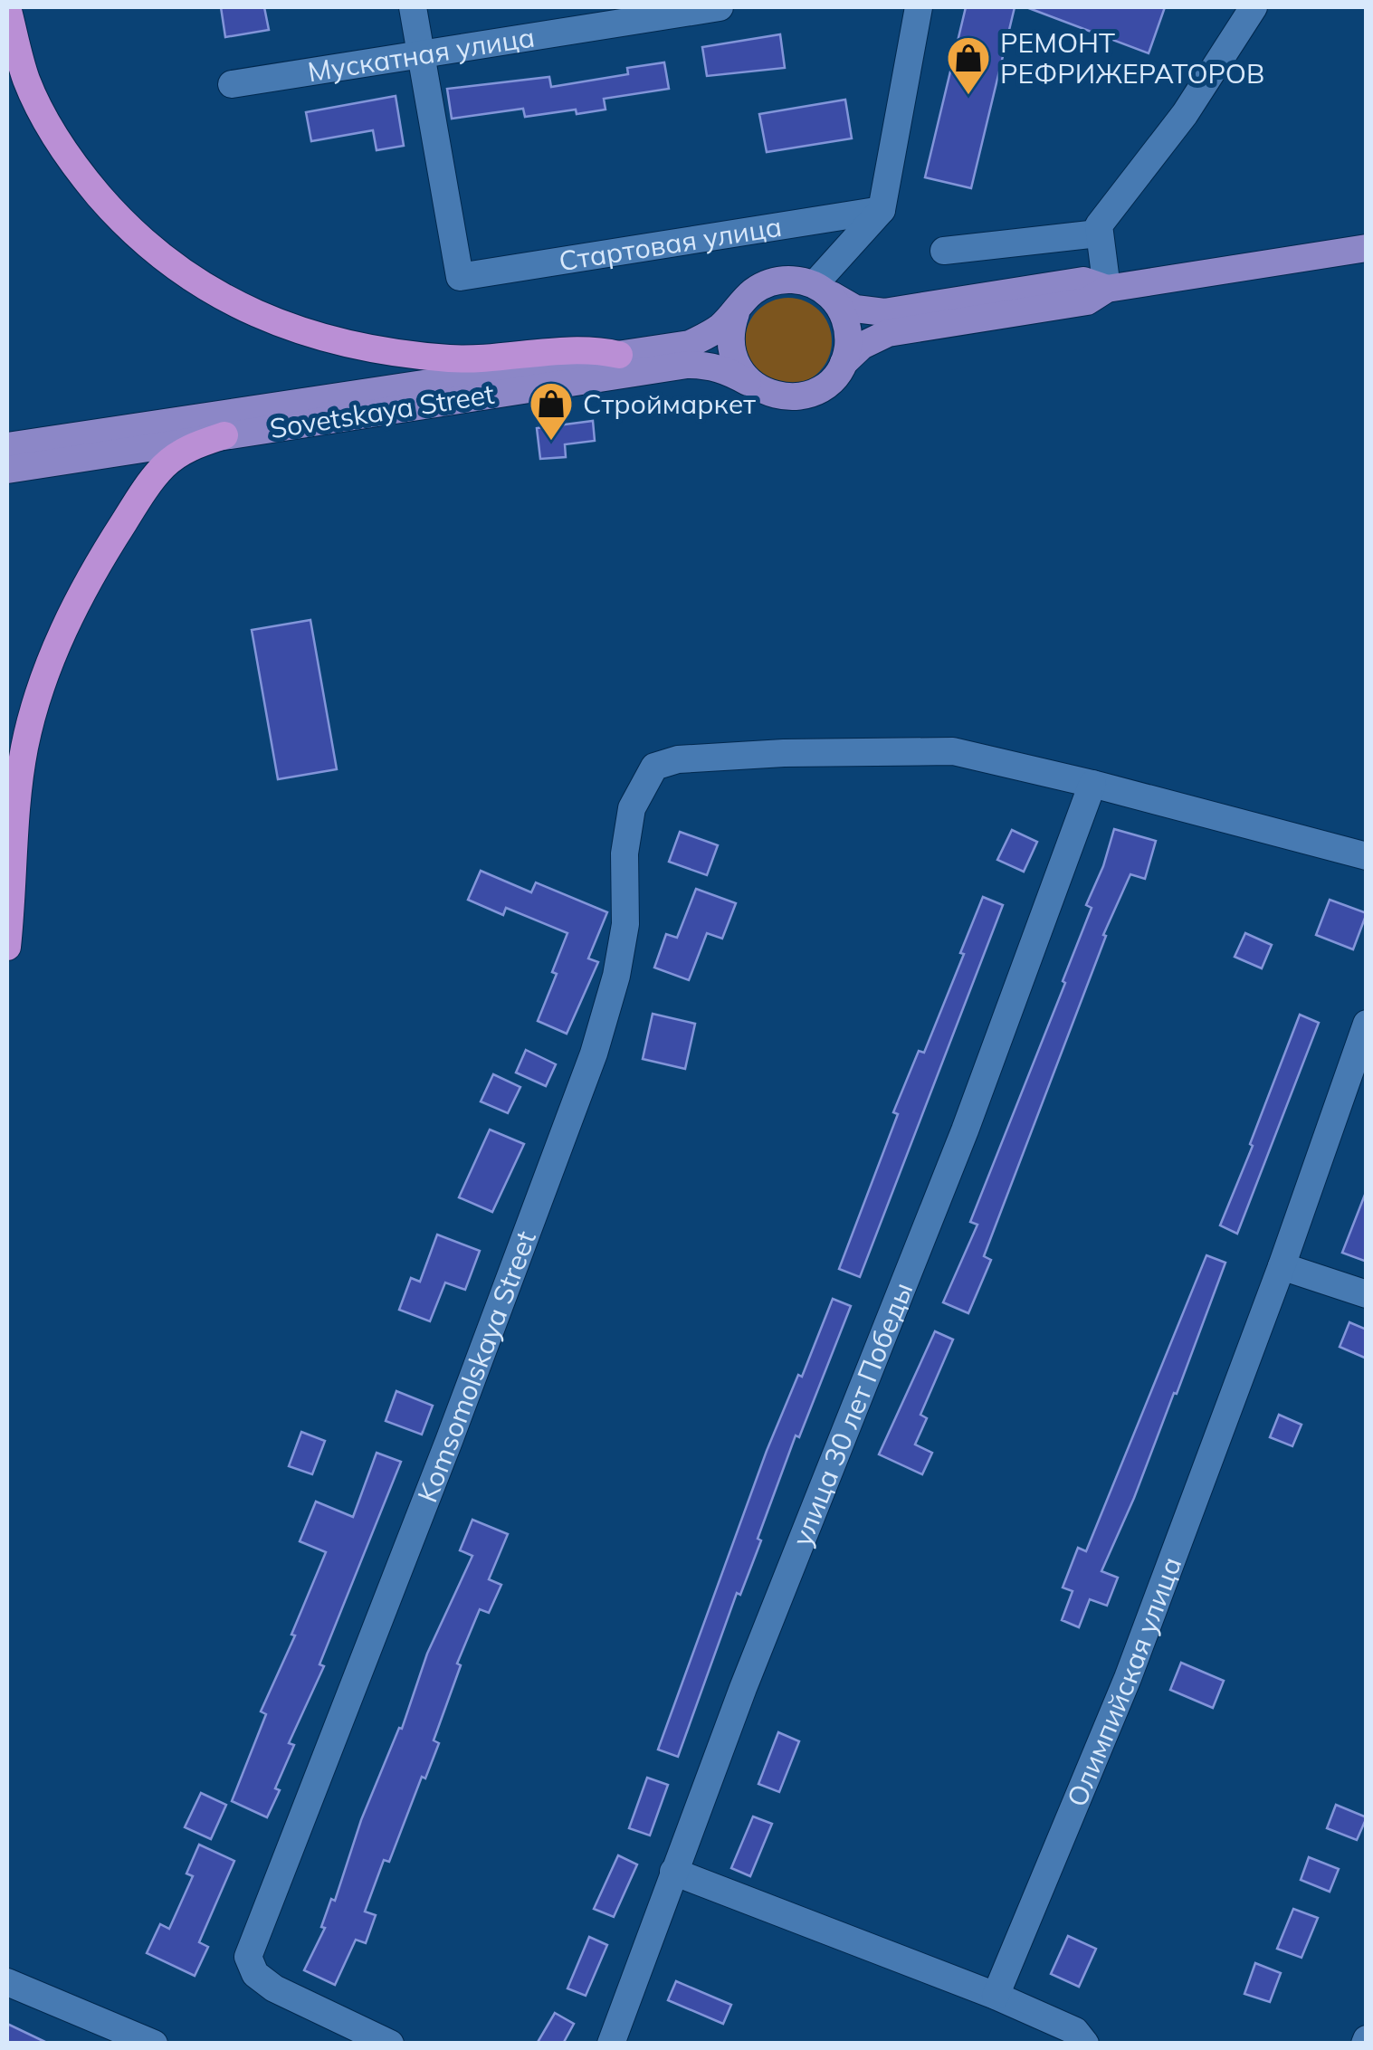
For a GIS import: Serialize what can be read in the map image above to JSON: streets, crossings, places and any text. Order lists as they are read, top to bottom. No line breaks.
{"streets":{"main road":["Sovetskaya Street"],"street":["Мускатная улица","Стартовая улица","Komsomolskaya Street","улица 30 лет Победы","Олимпийская улица"]},"crossings":[["Мускатная улица","Стартовая улица"],["Komsomolskaya Street","улица 30 лет Победы"]],"places":{"shop":["РЕМОНТ РЕФРИЖЕРАТОРОВ","Строймаркет"]}}
